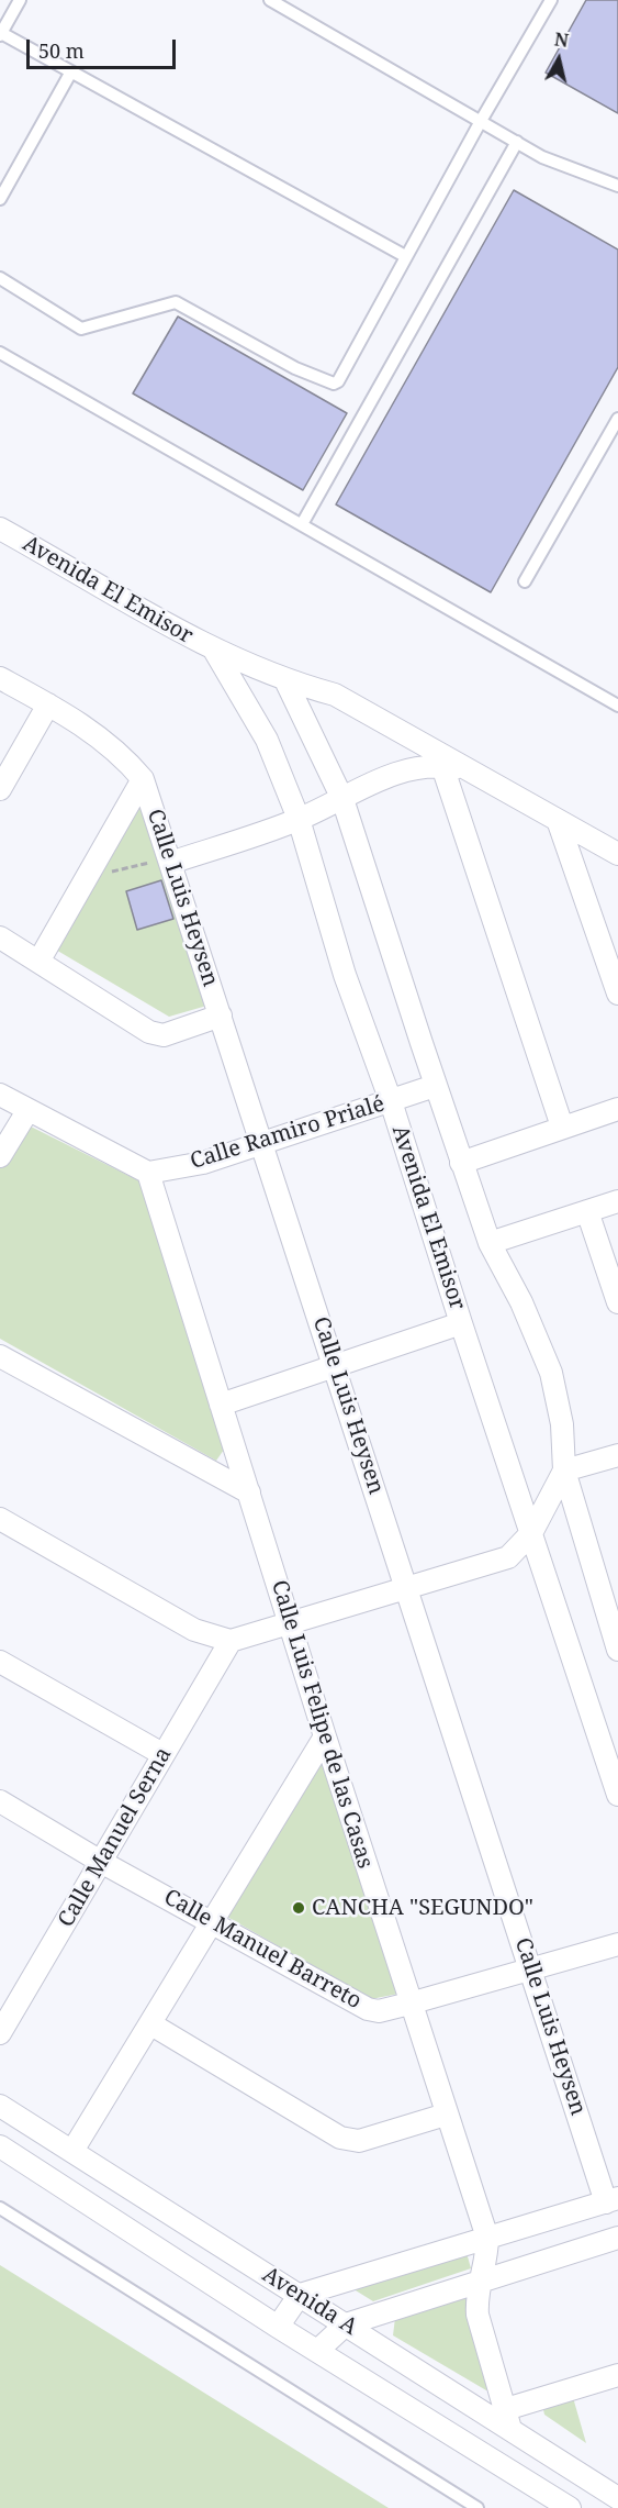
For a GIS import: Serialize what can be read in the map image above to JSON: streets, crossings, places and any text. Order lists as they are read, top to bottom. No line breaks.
{"streets":{"street":["Avenida El Emisor","Calle Luis Heysen","Calle Ramiro Prialé","Calle Luis Felipe de las Casas","Calle Manuel Serna","Calle Manuel Barreto","Avenida A"]},"crossings":[["Avenida El Emisor","Calle Ramiro Prialé"],["Calle Luis Heysen","Calle Ramiro Prialé"],["Calle Luis Heysen","Calle Manuel Barreto"],["Calle Ramiro Prialé","Calle Luis Felipe de las Casas"],["Calle Luis Felipe de las Casas","Calle Manuel Barreto"],["Calle Luis Felipe de las Casas","Avenida A"],["Calle Manuel Serna","Calle Manuel Barreto"]],"places":["CANCHA \"SEGUNDO\""],"scale_bar":"50 m","north":"top"}
